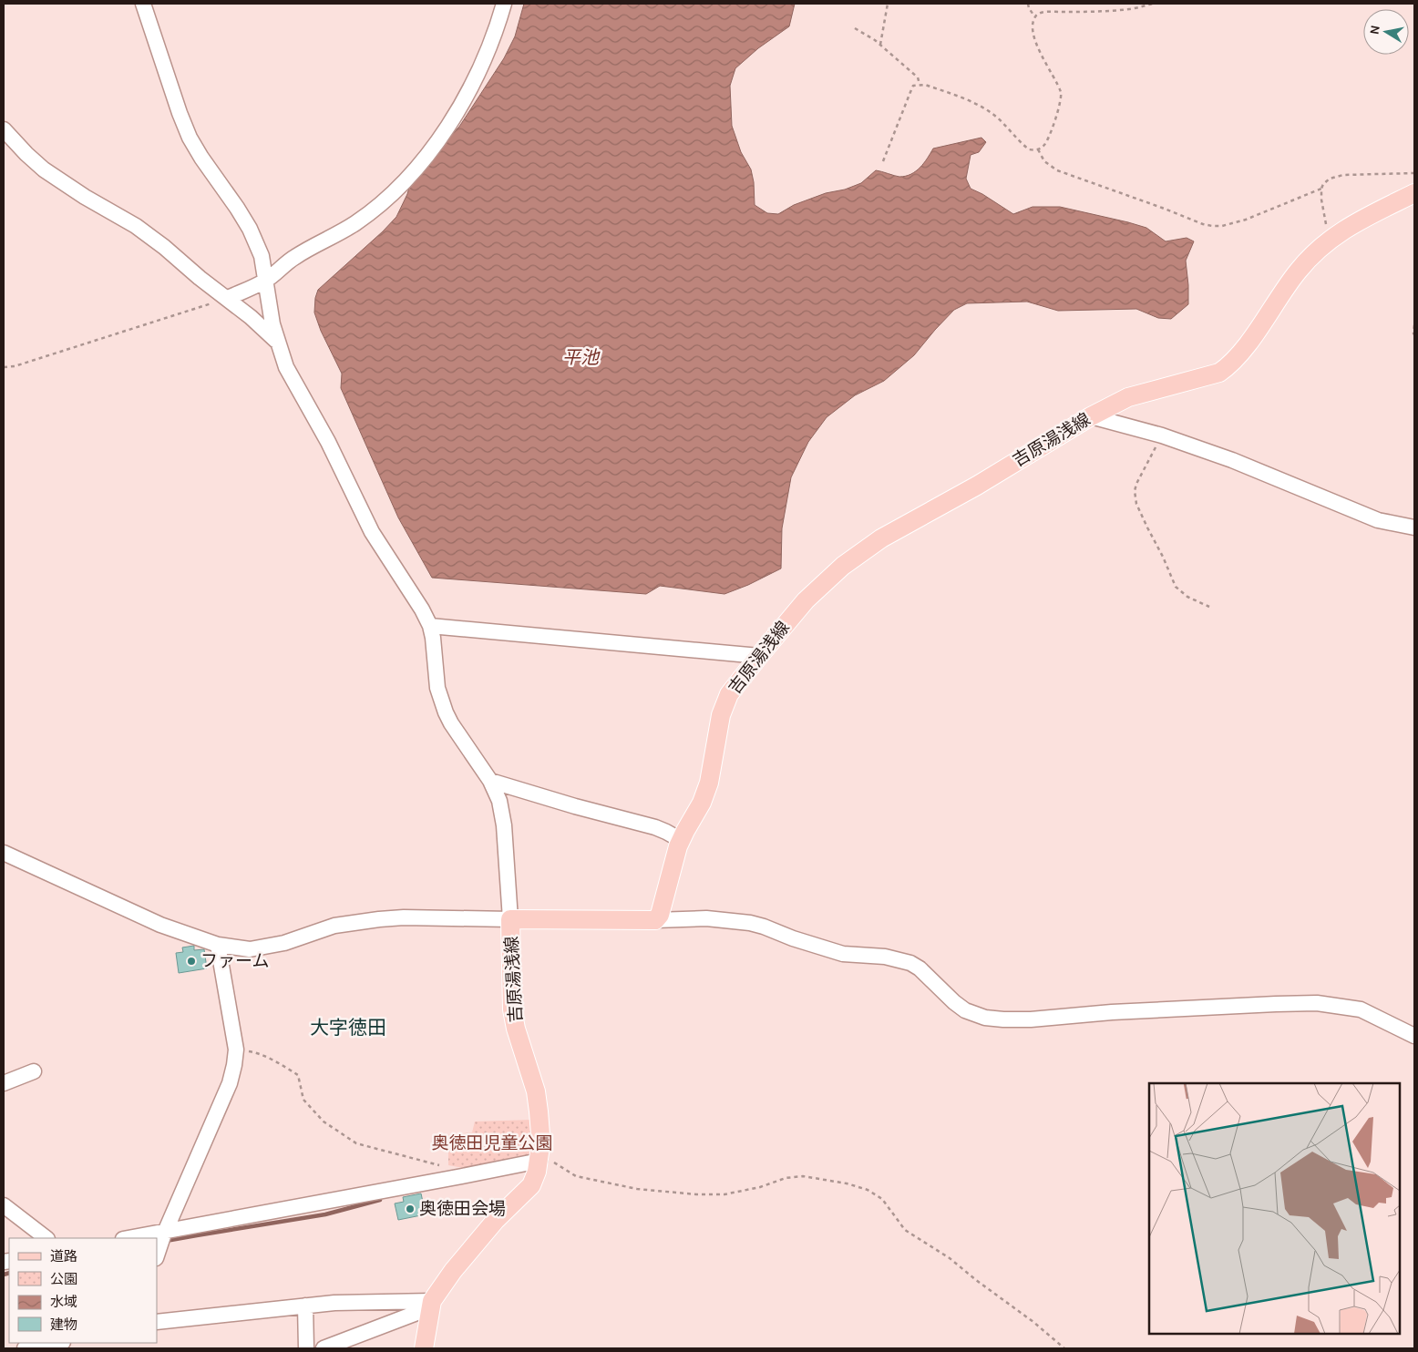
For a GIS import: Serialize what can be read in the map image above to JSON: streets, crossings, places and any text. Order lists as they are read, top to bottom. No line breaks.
{"streets":{"main road":["吉原湯浅線"]},"districts":["大字徳田"],"water":["平池"],"parks":["奥徳田児童公園"],"places":["ファーム","奥徳田会場"],"legend":["道路","公園","水域","建物"],"north":"left"}
